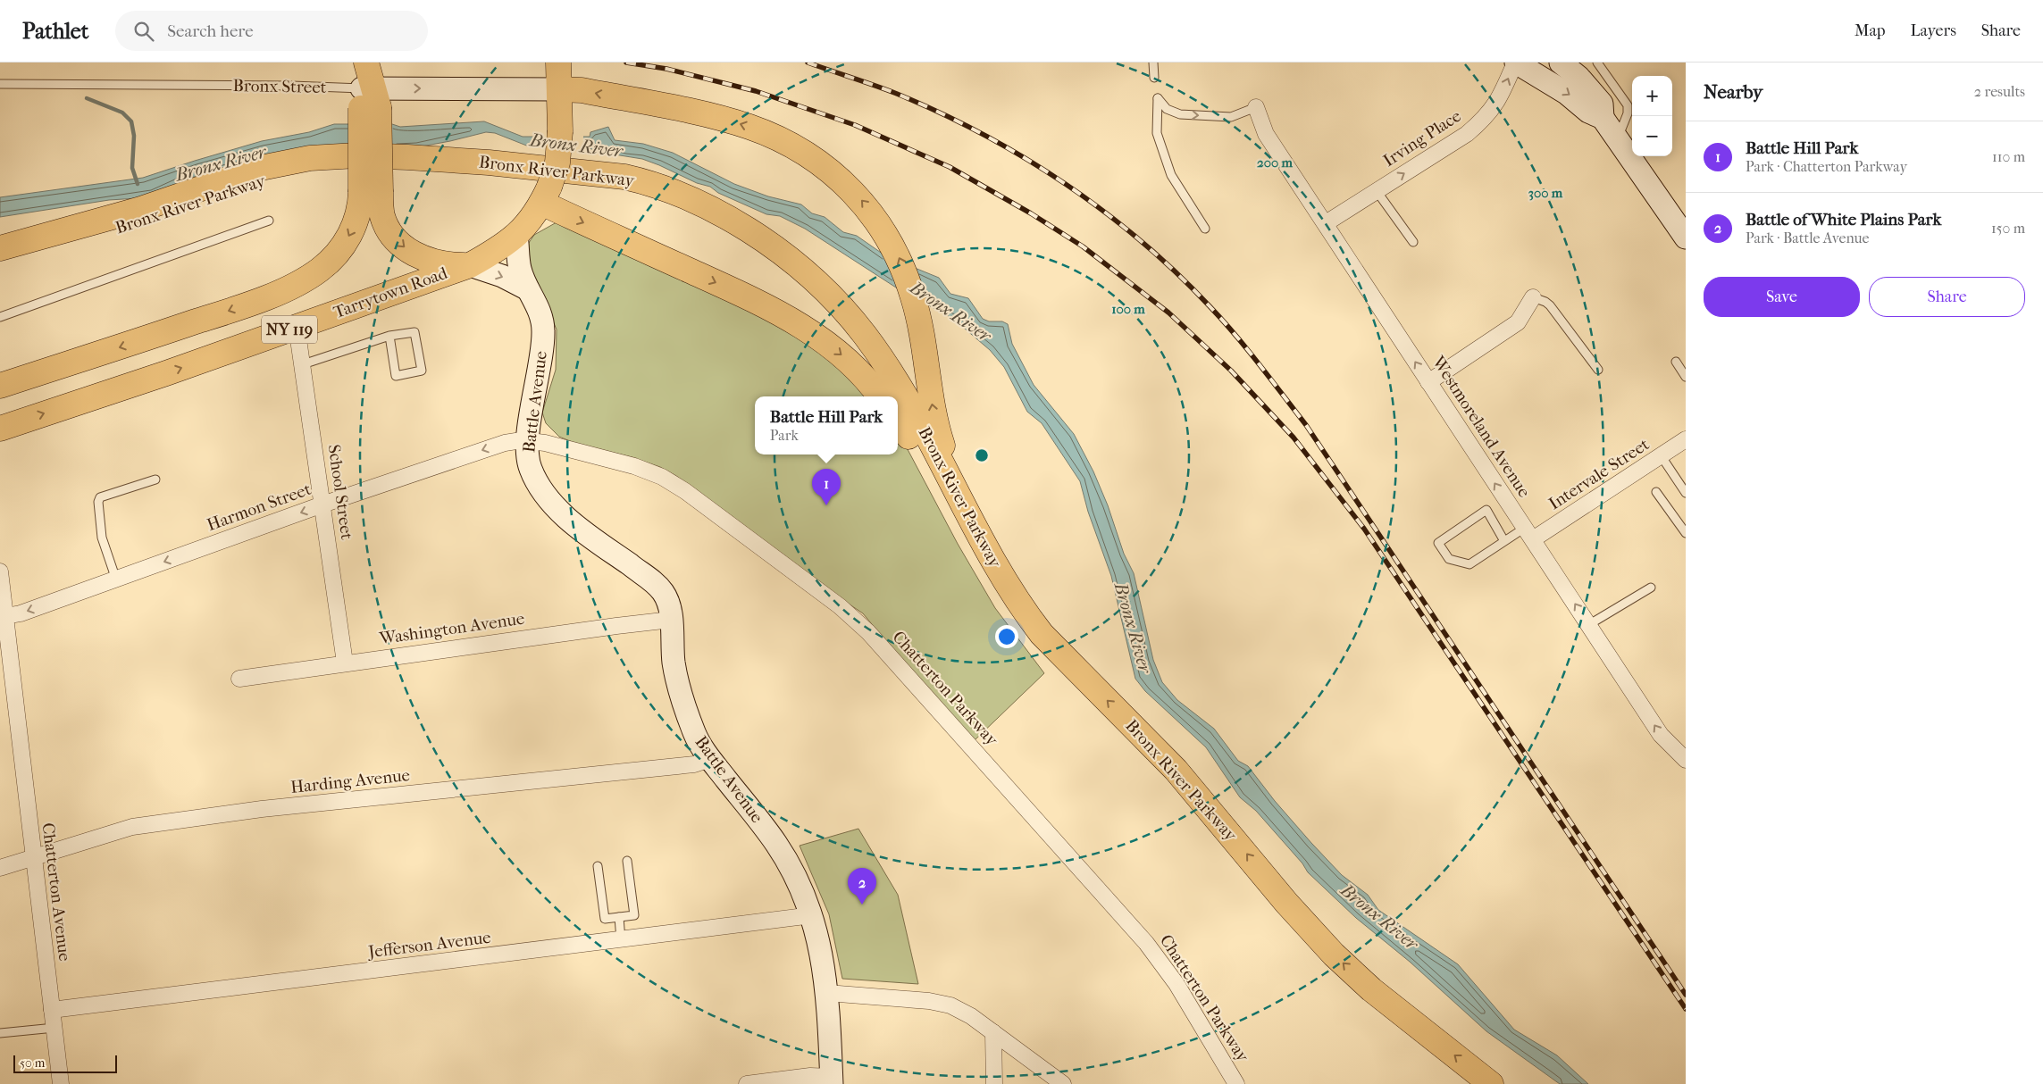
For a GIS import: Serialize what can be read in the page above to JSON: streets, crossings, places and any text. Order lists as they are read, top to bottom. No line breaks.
{"streets":{"main road":["Bronx River Parkway","Tarrytown Road","NY 119"],"street":["Bronx Street","Irving Place","Battle Avenue","Westmoreland Avenue","Intervale Street","School Street","Harmon Street","Washington Avenue","Chatterton Parkway","Harding Avenue","Chatterton Avenue","Jefferson Avenue"]},"crossings":[["Bronx Street","NY 119"],["Irving Place","Westmoreland Avenue"],["Tarrytown Road","NY 119"],["Tarrytown Road","Battle Avenue"],["Tarrytown Road","School Street"],["Battle Avenue","Harmon Street"],["Battle Avenue","Washington Avenue"],["Battle Avenue","Chatterton Parkway"],["Battle Avenue","Harding Avenue"],["Battle Avenue","Jefferson Avenue"],["Westmoreland Avenue","Intervale Street"],["School Street","Harmon Street"],["School Street","Washington Avenue"],["Harmon Street","Chatterton Parkway"],["Harmon Street","Chatterton Avenue"],["Harding Avenue","Chatterton Avenue"],["Chatterton Avenue","Jefferson Avenue"]],"one_way":["Irving Place","Westmoreland Avenue","Harmon Street"],"water":["Bronx River"],"scale_bar":"50 m","page":{"header":"Pathlet","search":"Search here","nav":["Map","Layers","Share"],"heading":["Nearby","2 results"],"map_buttons":["+","−"],"list":[{"mark":"1","name":"Battle Hill Park","note":"Park · Chatterton Parkway","value":"110 m"},{"mark":"2","name":"Battle of White Plains Park","note":"Park · Battle Avenue","value":"150 m"}],"buttons":["Save","Share"],"popup":["Battle Hill Park","Park"],"pins":["1","2"],"scale":"50 m"},"rings":["200 m","300 m","100 m"]}
